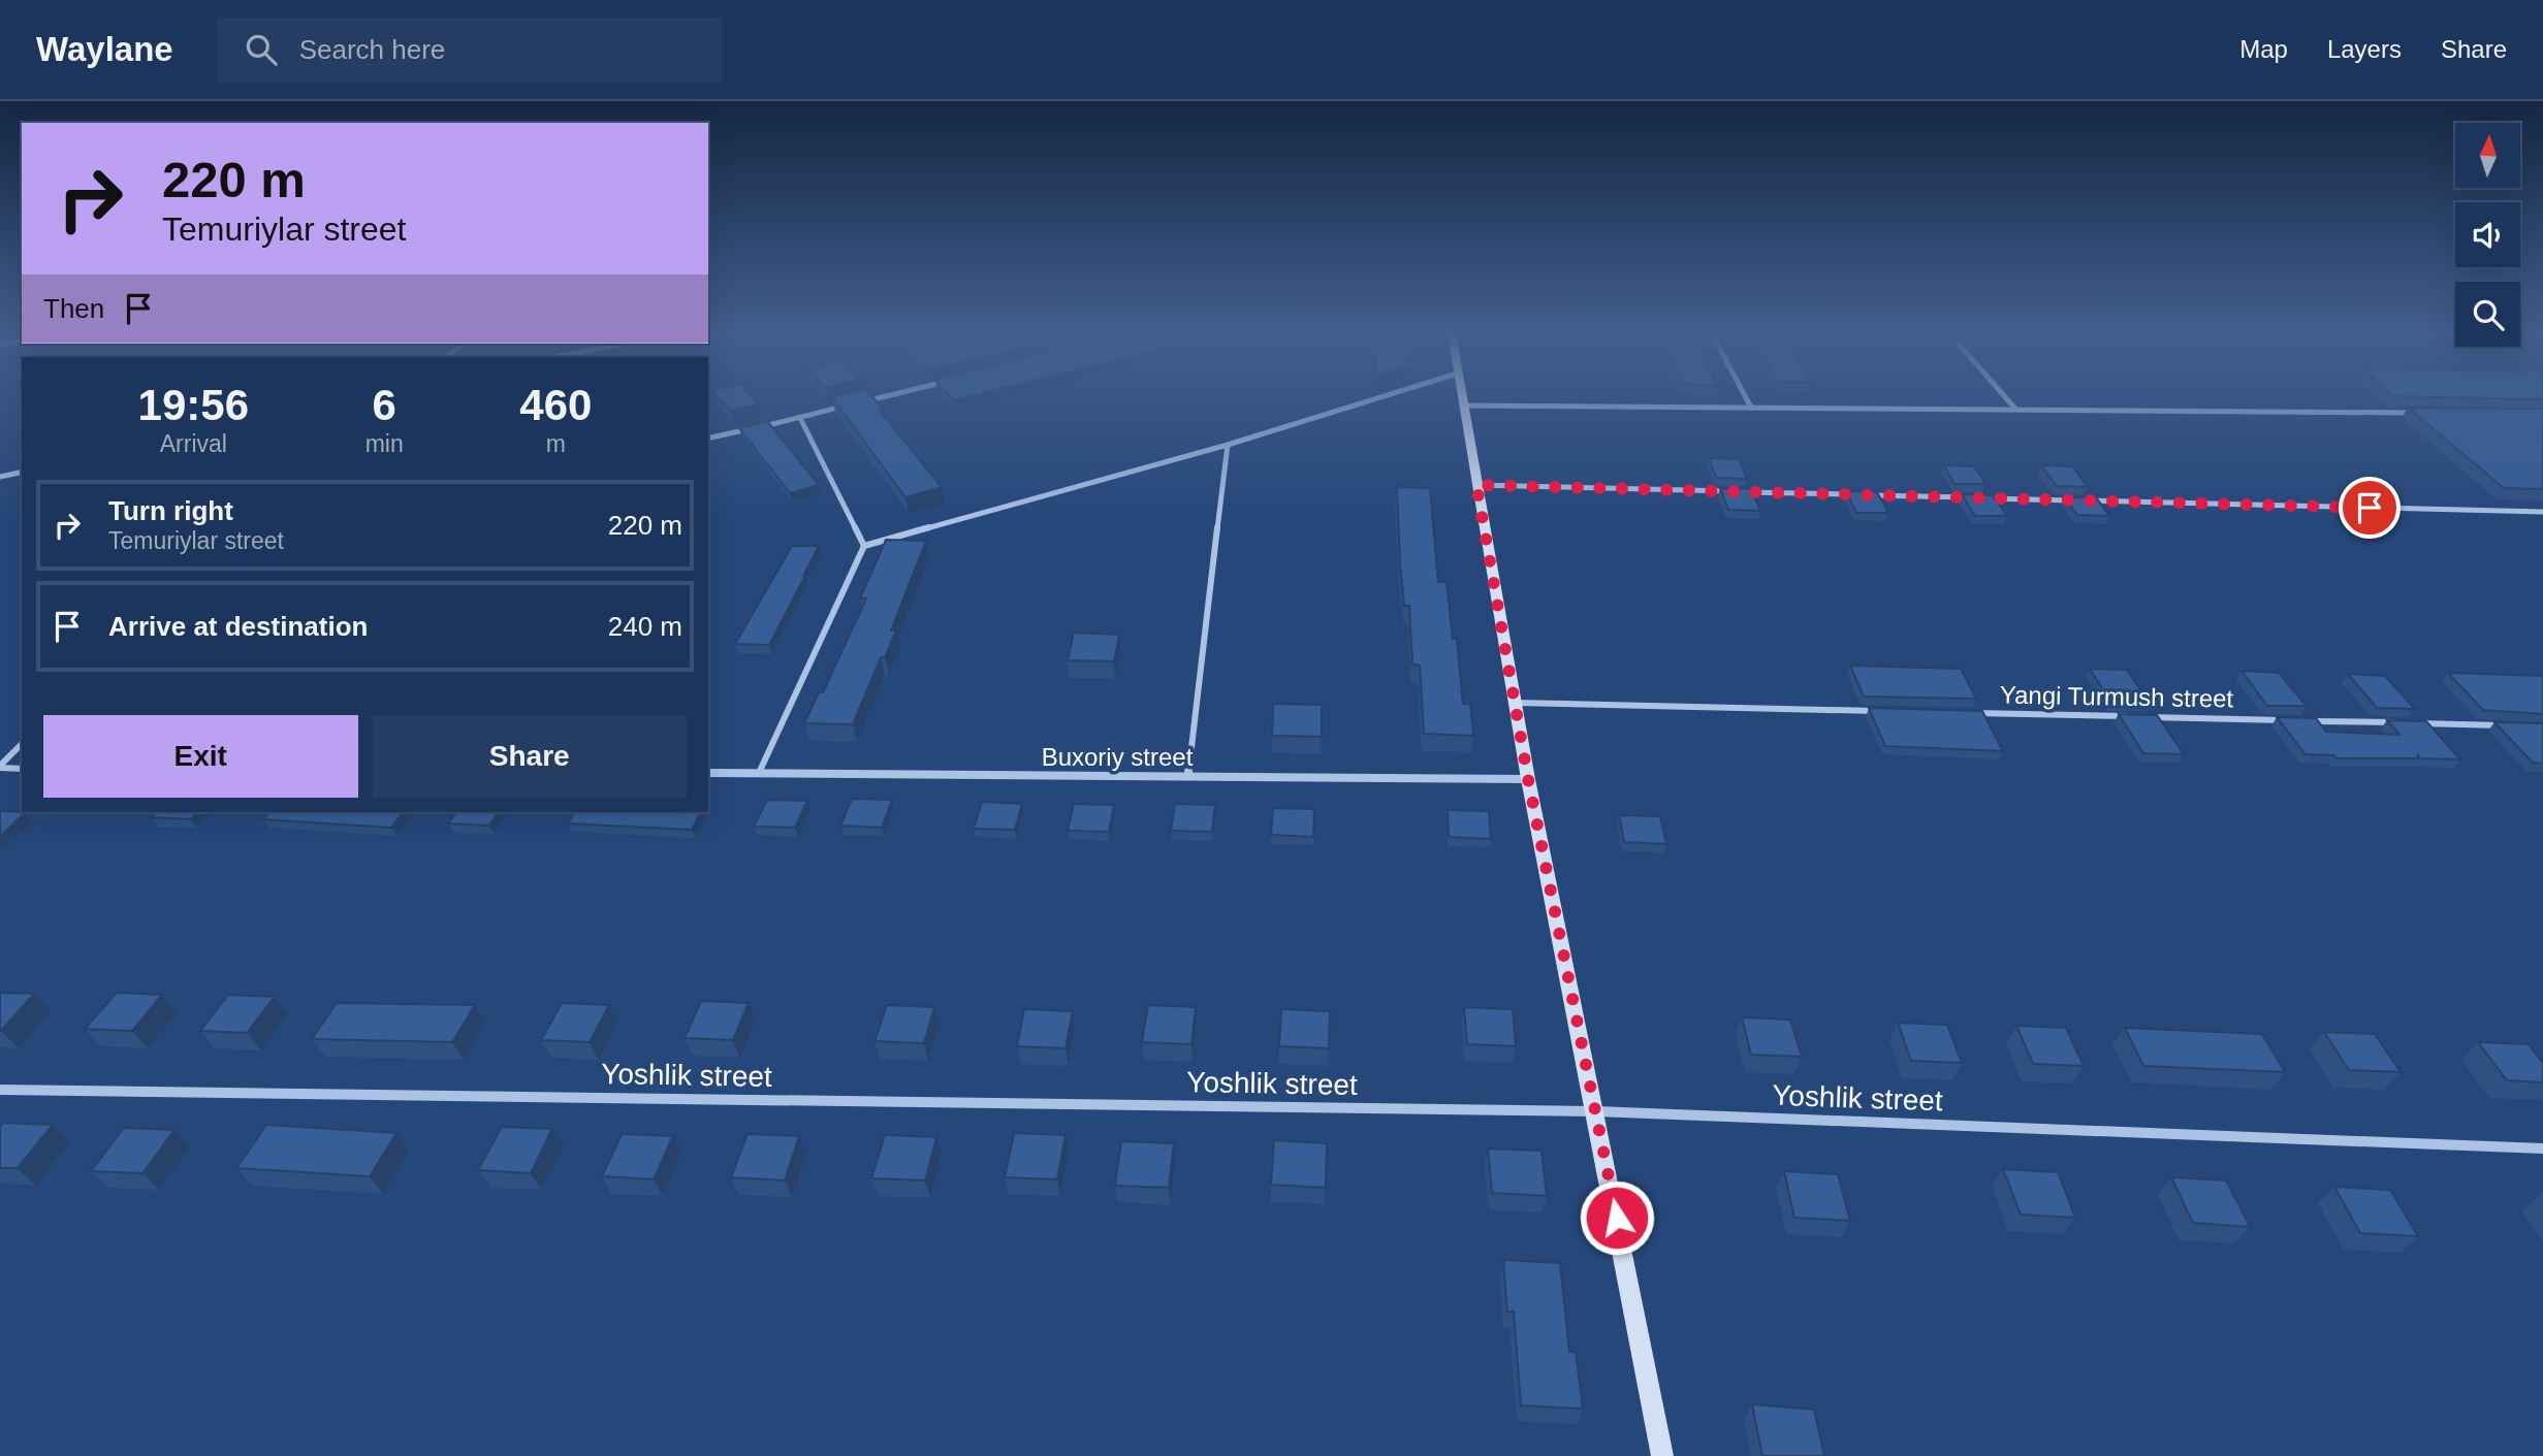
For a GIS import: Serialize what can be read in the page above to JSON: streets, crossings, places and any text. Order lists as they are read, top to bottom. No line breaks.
{"streets":{"street":["Yangi Turmush street","Buxoriy street","Yoshlik street"]},"north":"top","page":{"header":"Waylane","search":"Search here","nav":["Map","Layers","Share"],"turn":["220 m","Temuriylar street"],"then":"Then","eta":["19:56","Arrival","6","min","460","m"],"list":[{"name":"Turn right","note":"Temuriylar street","value":"220 m"},{"name":"Arrive at destination","value":"240 m"}],"buttons":["Exit","Share"]}}
